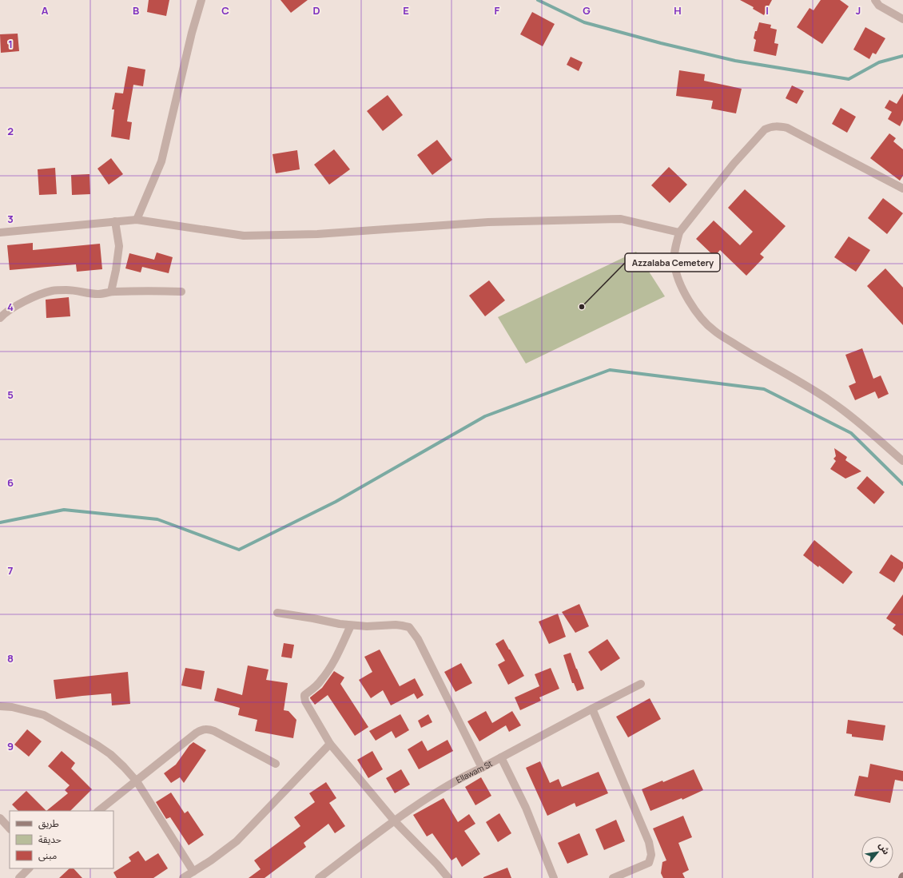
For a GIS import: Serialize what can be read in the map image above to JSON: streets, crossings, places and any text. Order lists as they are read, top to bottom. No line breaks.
{"streets":{"street":["Ellawam St"]},"places":["Azzalaba Cemetery"],"legend":["طريق","حديقة","مبنى"],"north":"top right","grid":{"columns":["A","B","C","D","E","F","G","H","I","J"],"rows":["1","2","3","4","5","6","7","8","9"]}}
